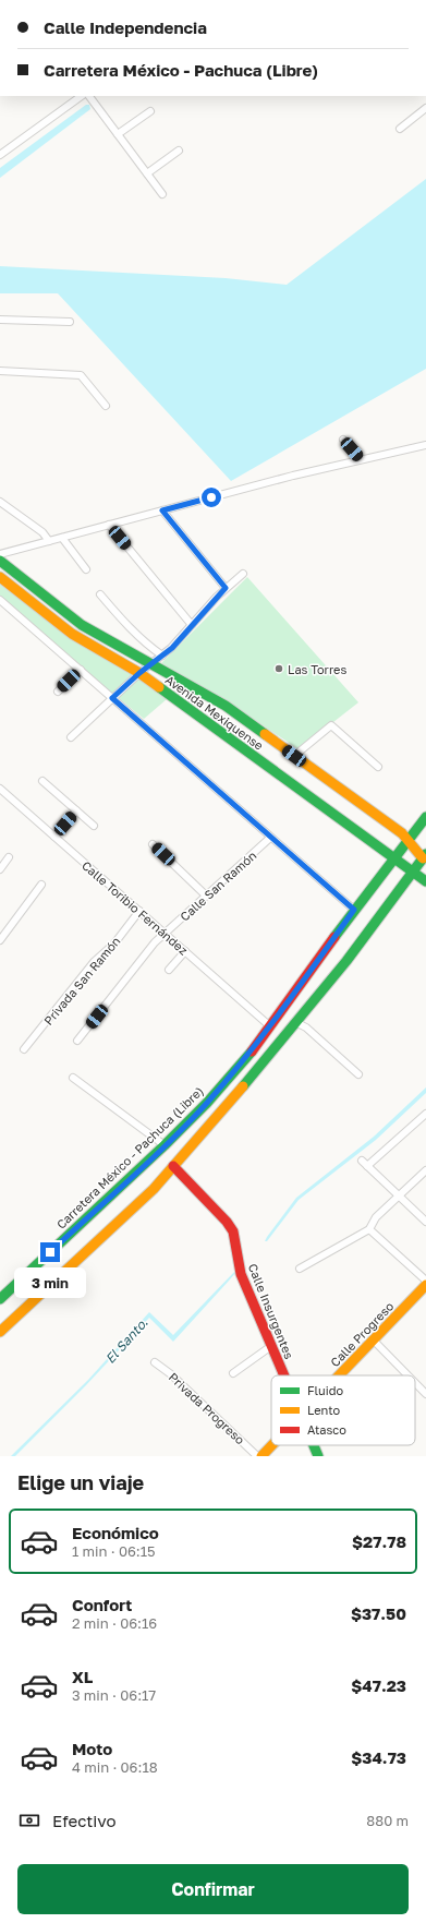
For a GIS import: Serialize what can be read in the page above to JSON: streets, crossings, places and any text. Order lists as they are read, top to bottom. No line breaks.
{"streets":{"main road":["Avenida Mexiquense","Carretera México - Pachuca (Libre)","Calle Insurgentes","Calle Progreso"],"street":["Calle San Ramón","Calle Toribio Fernández","Privada San Ramón","Privada Progreso"]},"crossings":[["Avenida Mexiquense","Carretera México - Pachuca (Libre)"],["Calle San Ramón","Calle Toribio Fernández"],["Calle Toribio Fernández","Privada San Ramón"],["Calle Toribio Fernández","Carretera México - Pachuca (Libre)"]],"water":["El Santo."],"places":["Las Torres"],"legend":["Fluido","Lento","Atasco"],"page":{"banner":["Calle Independencia","Carretera México - Pachuca (Libre)"],"bubble":"3 min","heading":"Elige un viaje","list":[{"name":"Económico","note":"1 min · 06:15","value":"$27.78"},{"name":"Confort","note":"2 min · 06:16","value":"$37.50"},{"name":"XL","note":"3 min · 06:17","value":"$47.23"},{"name":"Moto","note":"4 min · 06:18","value":"$34.73"}],"pay":["Efectivo","880 m"],"buttons":"Confirmar"}}
